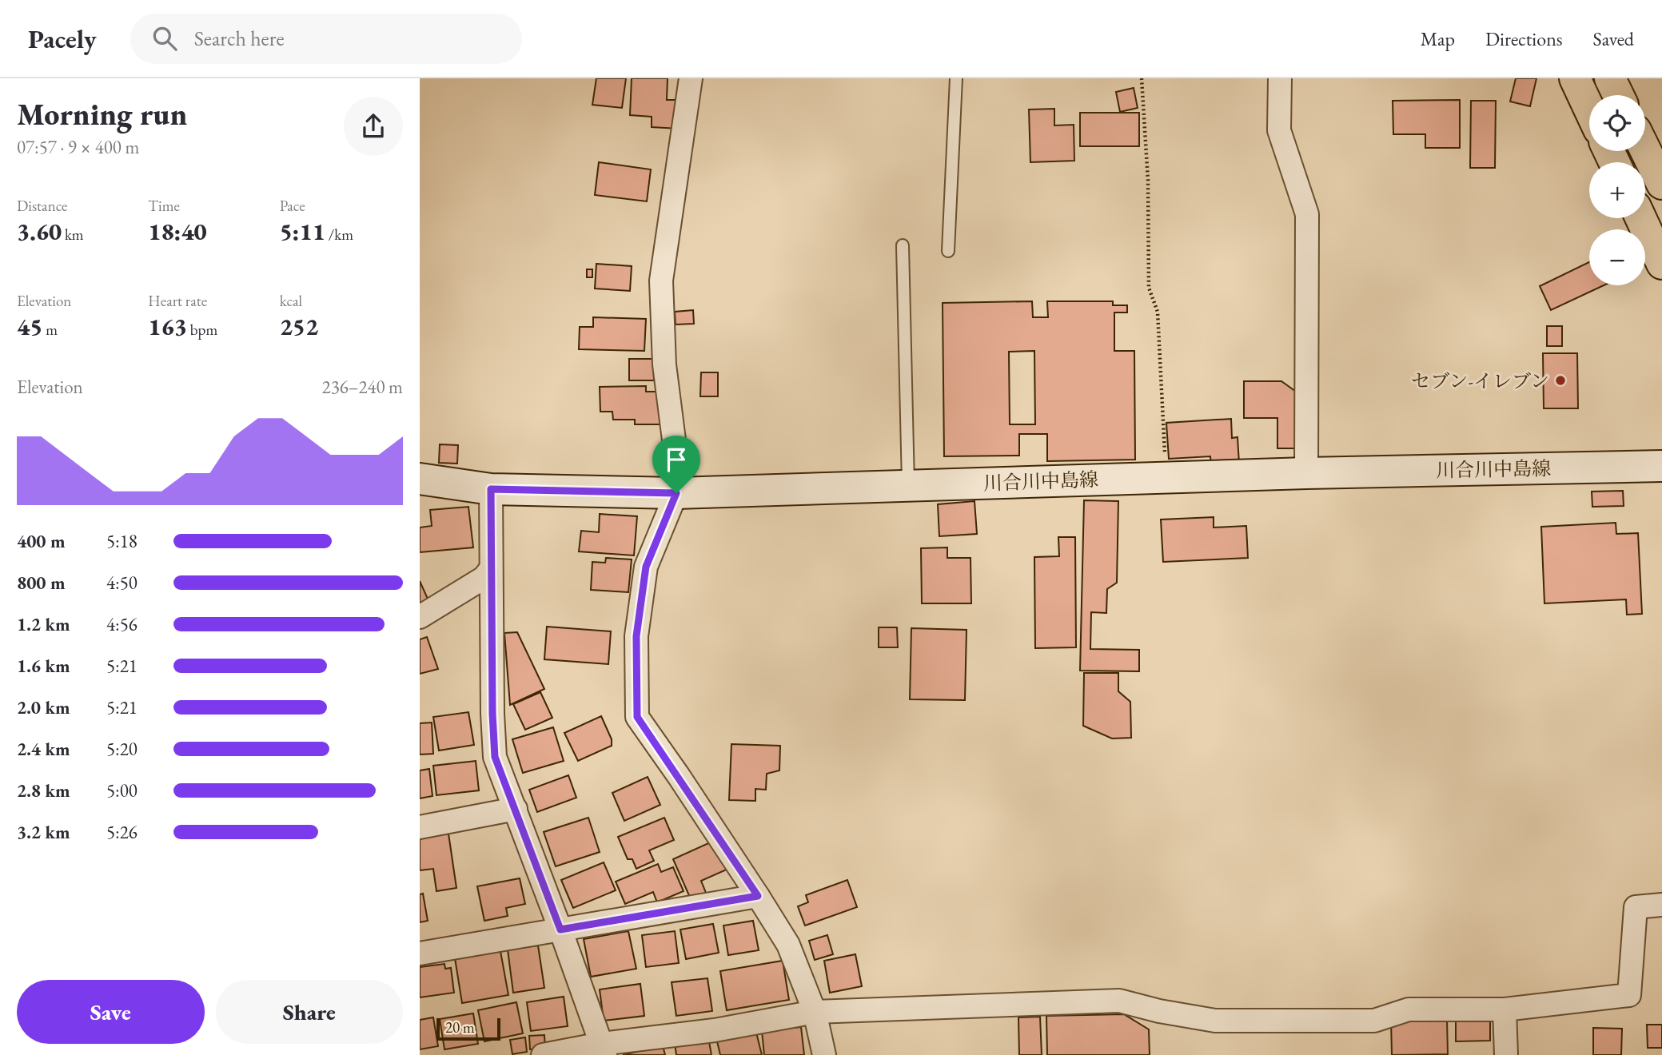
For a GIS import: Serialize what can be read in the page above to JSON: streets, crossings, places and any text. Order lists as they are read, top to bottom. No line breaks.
{"streets":{"main road":["川合川中島線"]},"places":["セブン-イレブン"],"scale_bar":"20 m","page":{"header":"Pacely","search":"Search here","nav":["Map","Directions","Saved"],"heading":["Morning run","07:57 · 9 × 400 m"],"map_buttons":["+","−"],"stats":[["Distance","3.60 km"],["Time","18:40"],["Pace","5:11 /km"],["Elevation","45 m"],["Heart rate","163 bpm"],["kcal","252"]],"chart":["Elevation","236–240 m"],"list":[{"name":"400 m","note":"5:18"},{"name":"800 m","note":"4:50"},{"name":"1.2 km","note":"4:56"},{"name":"1.6 km","note":"5:21"},{"name":"2.0 km","note":"5:21"},{"name":"2.4 km","note":"5:20"},{"name":"2.8 km","note":"5:00"},{"name":"3.2 km","note":"5:26"}],"buttons":["Save","Share"],"scale":"20 m"}}
